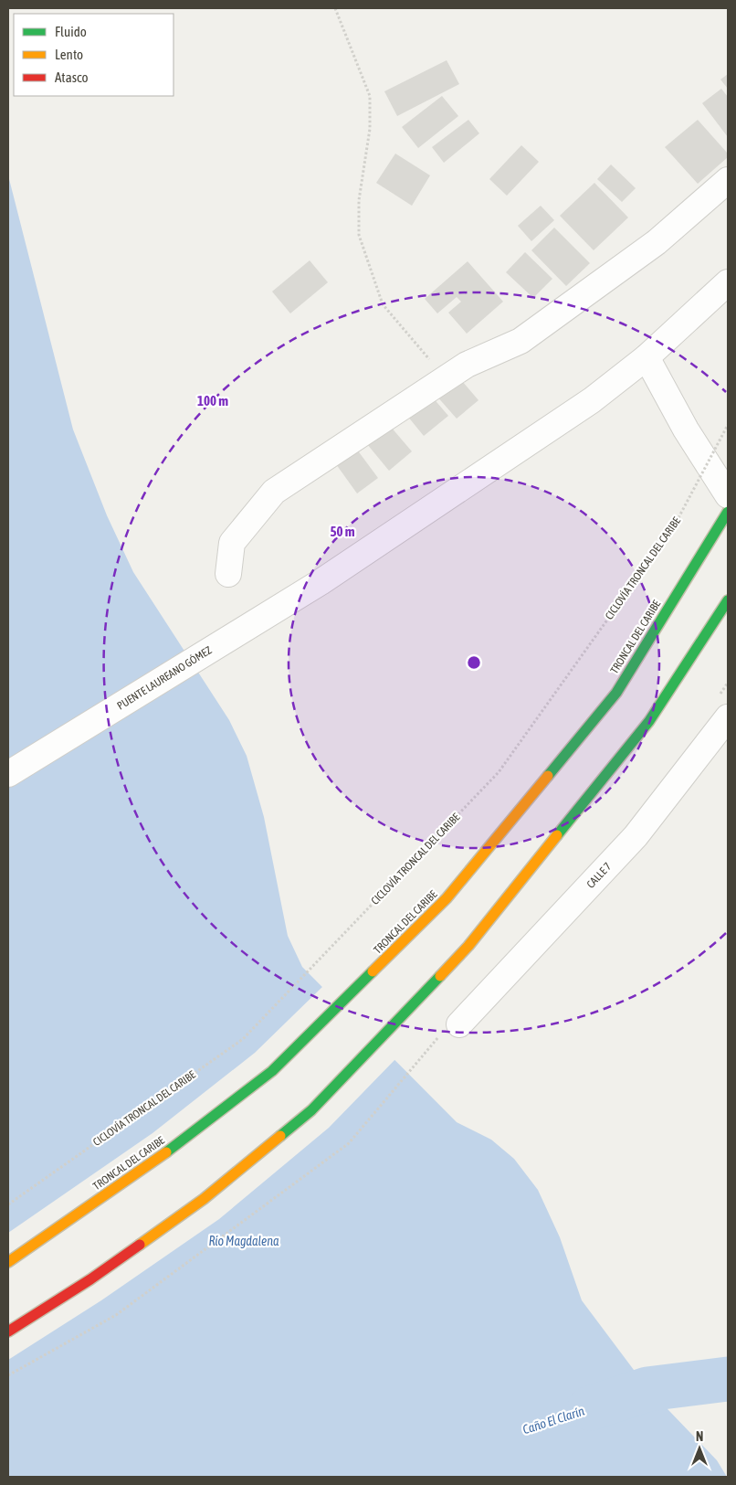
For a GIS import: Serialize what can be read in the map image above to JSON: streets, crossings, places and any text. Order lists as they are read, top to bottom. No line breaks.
{"streets":{"highway":["TRONCAL DEL CARIBE"],"street":["PUENTE LAUREANO GÓMEZ","CALLE 7"],"path":["CICLOVÍA TRONCAL DEL CARIBE"]},"water":["Río Magdalena","Caño El Clarín"],"legend":["Fluido","Lento","Atasco"],"north":"top","rings":["100 m","50 m"]}
